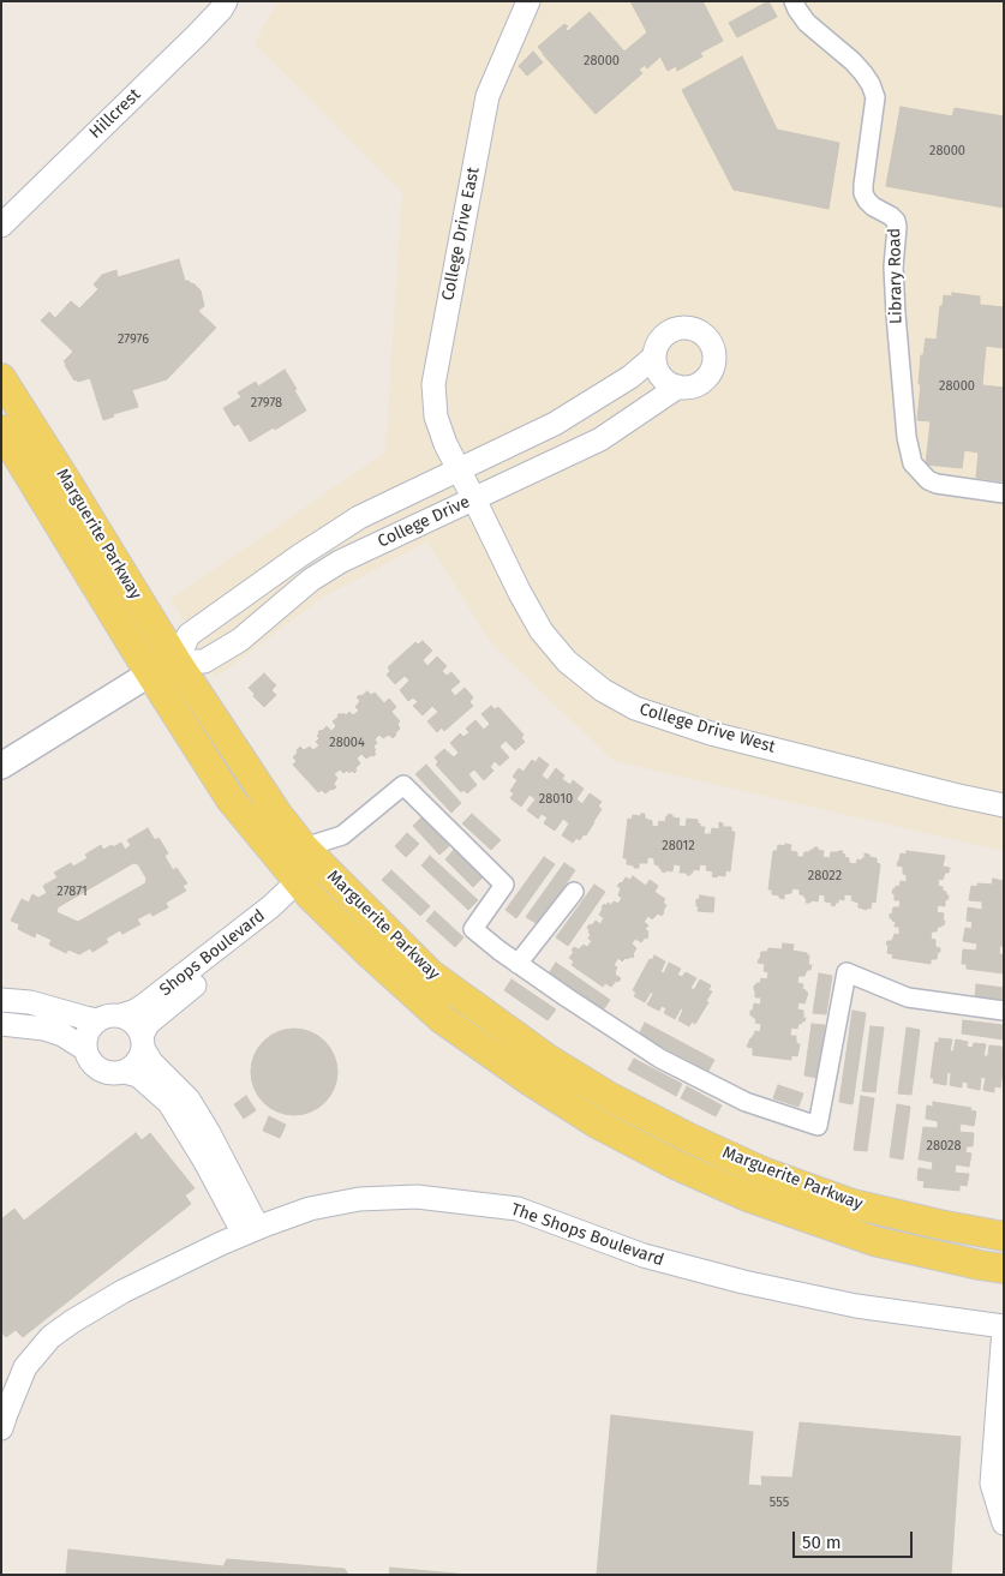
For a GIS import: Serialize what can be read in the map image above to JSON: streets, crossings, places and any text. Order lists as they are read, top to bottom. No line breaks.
{"streets":{"main road":["College Drive","Marguerite Parkway"],"street":["Hillcrest","College Drive East","Library Road","College Drive West","Shops Boulevard","The Shops Boulevard"]},"crossings":[["College Drive East","College Drive"],["College Drive East","College Drive West"],["College Drive","Marguerite Parkway"],["College Drive","College Drive West"],["Marguerite Parkway","Shops Boulevard"]],"house_numbers":["28000","28000","27976","28000","27978","28004","28010","28012","28022","27871","28028","555"],"scale_bar":"50 m"}
